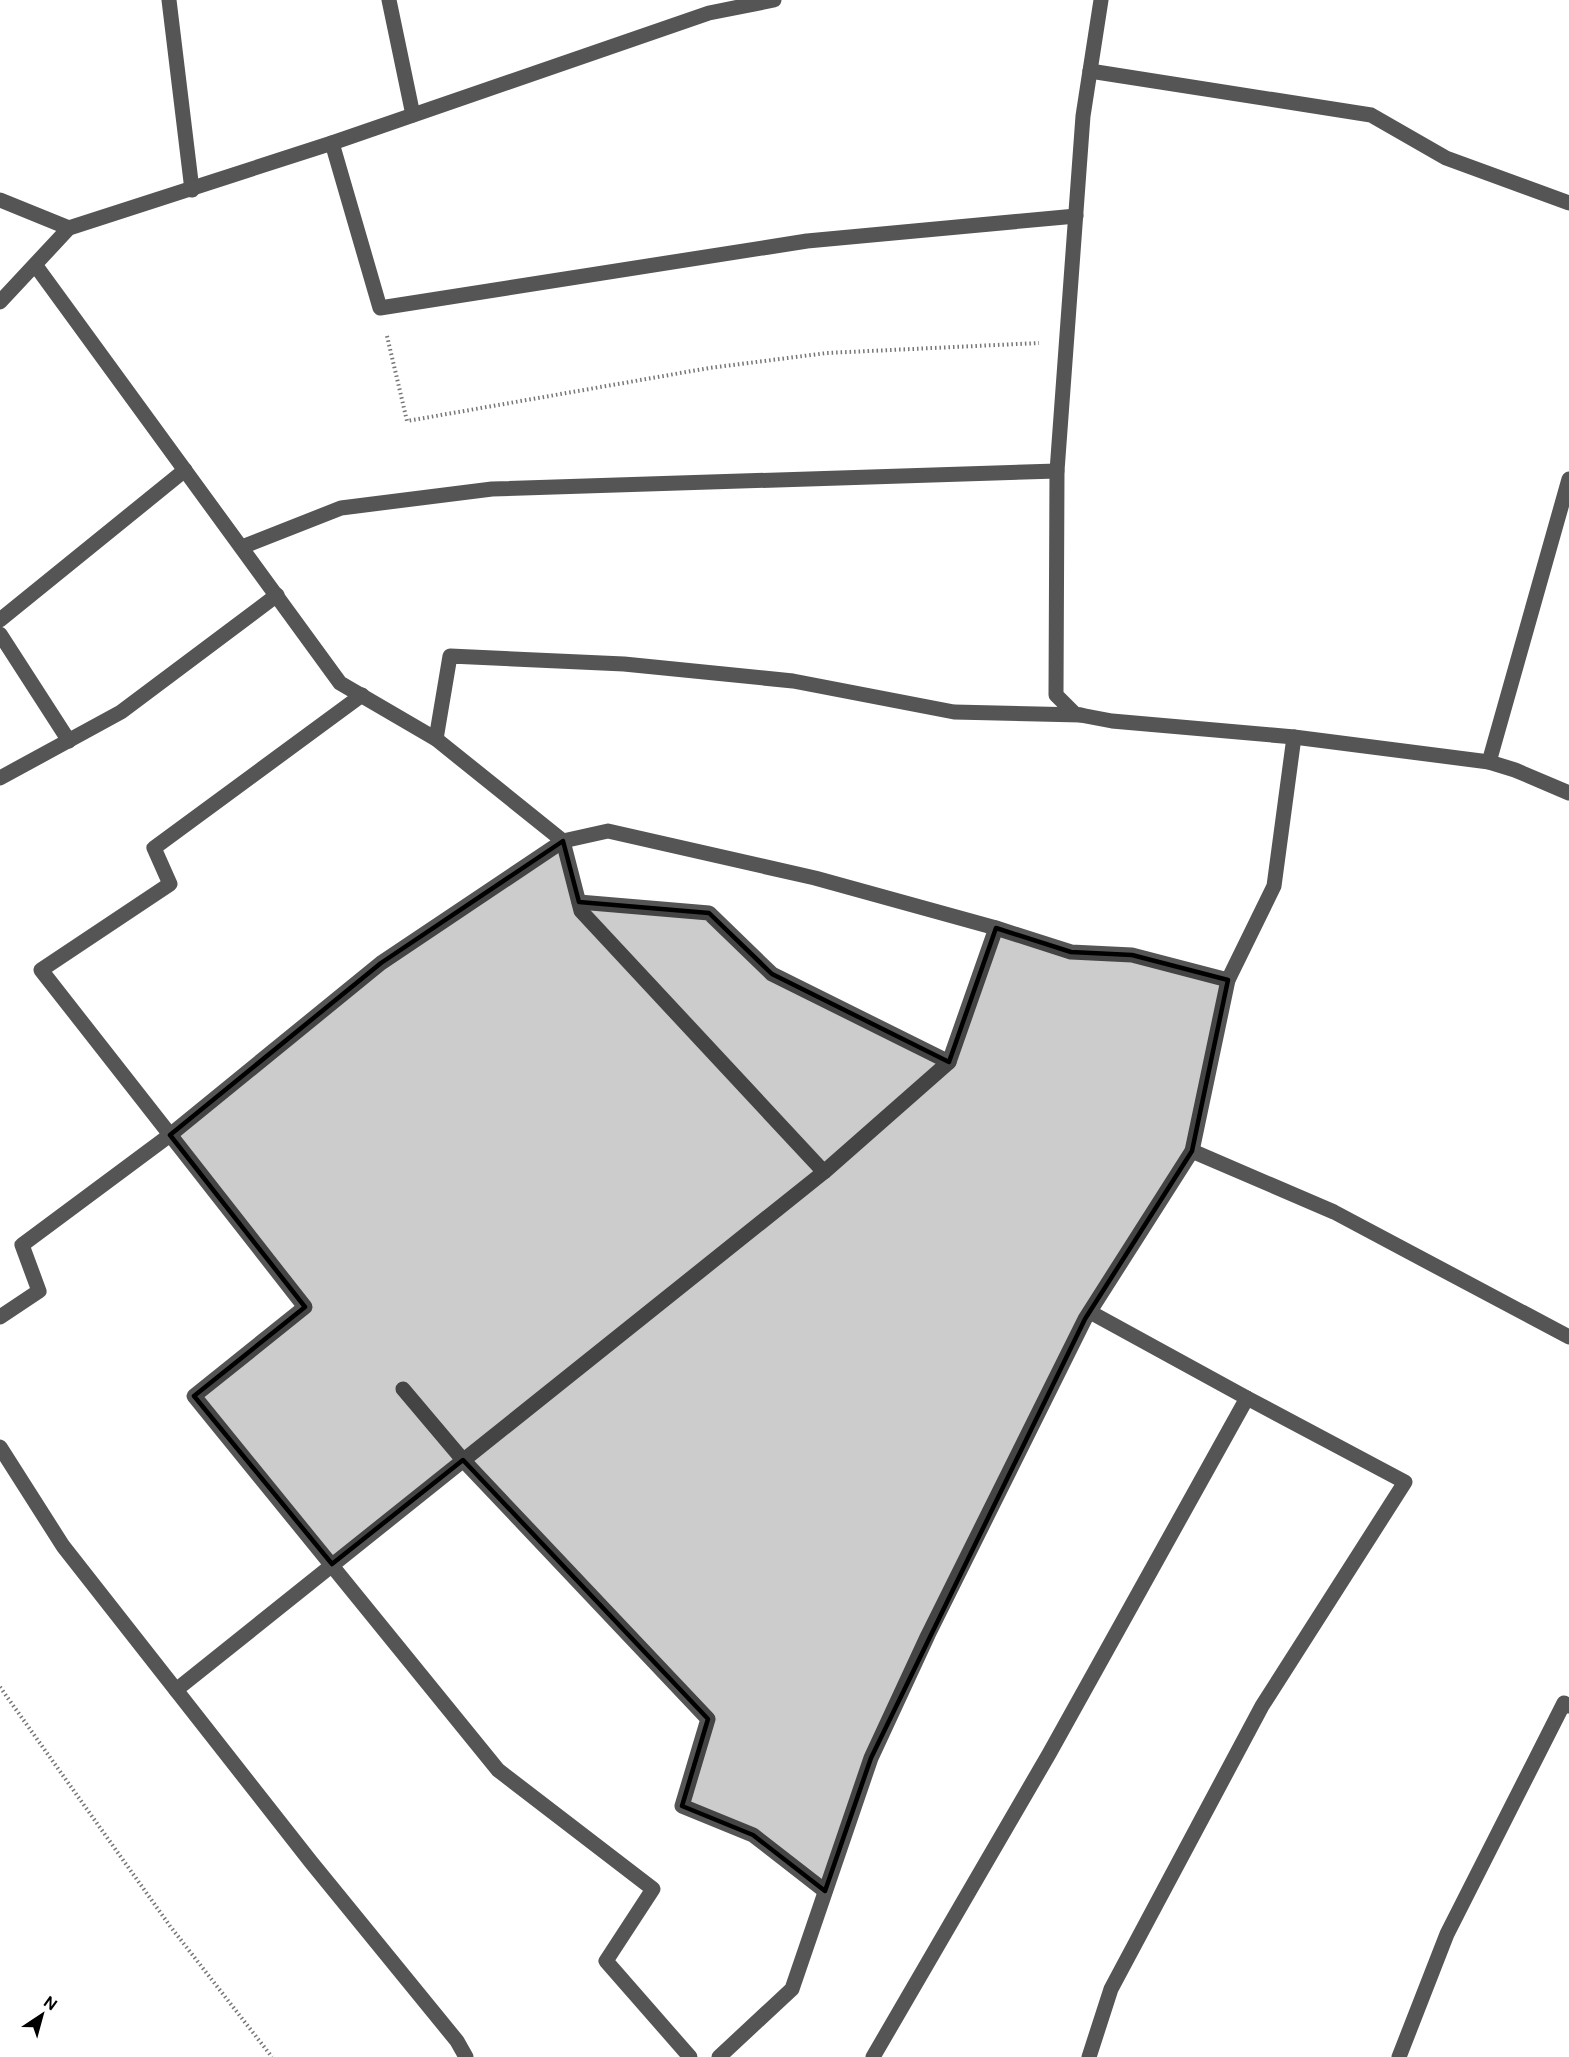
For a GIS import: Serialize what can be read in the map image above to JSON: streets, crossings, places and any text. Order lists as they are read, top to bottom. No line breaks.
{"north":"top right"}
